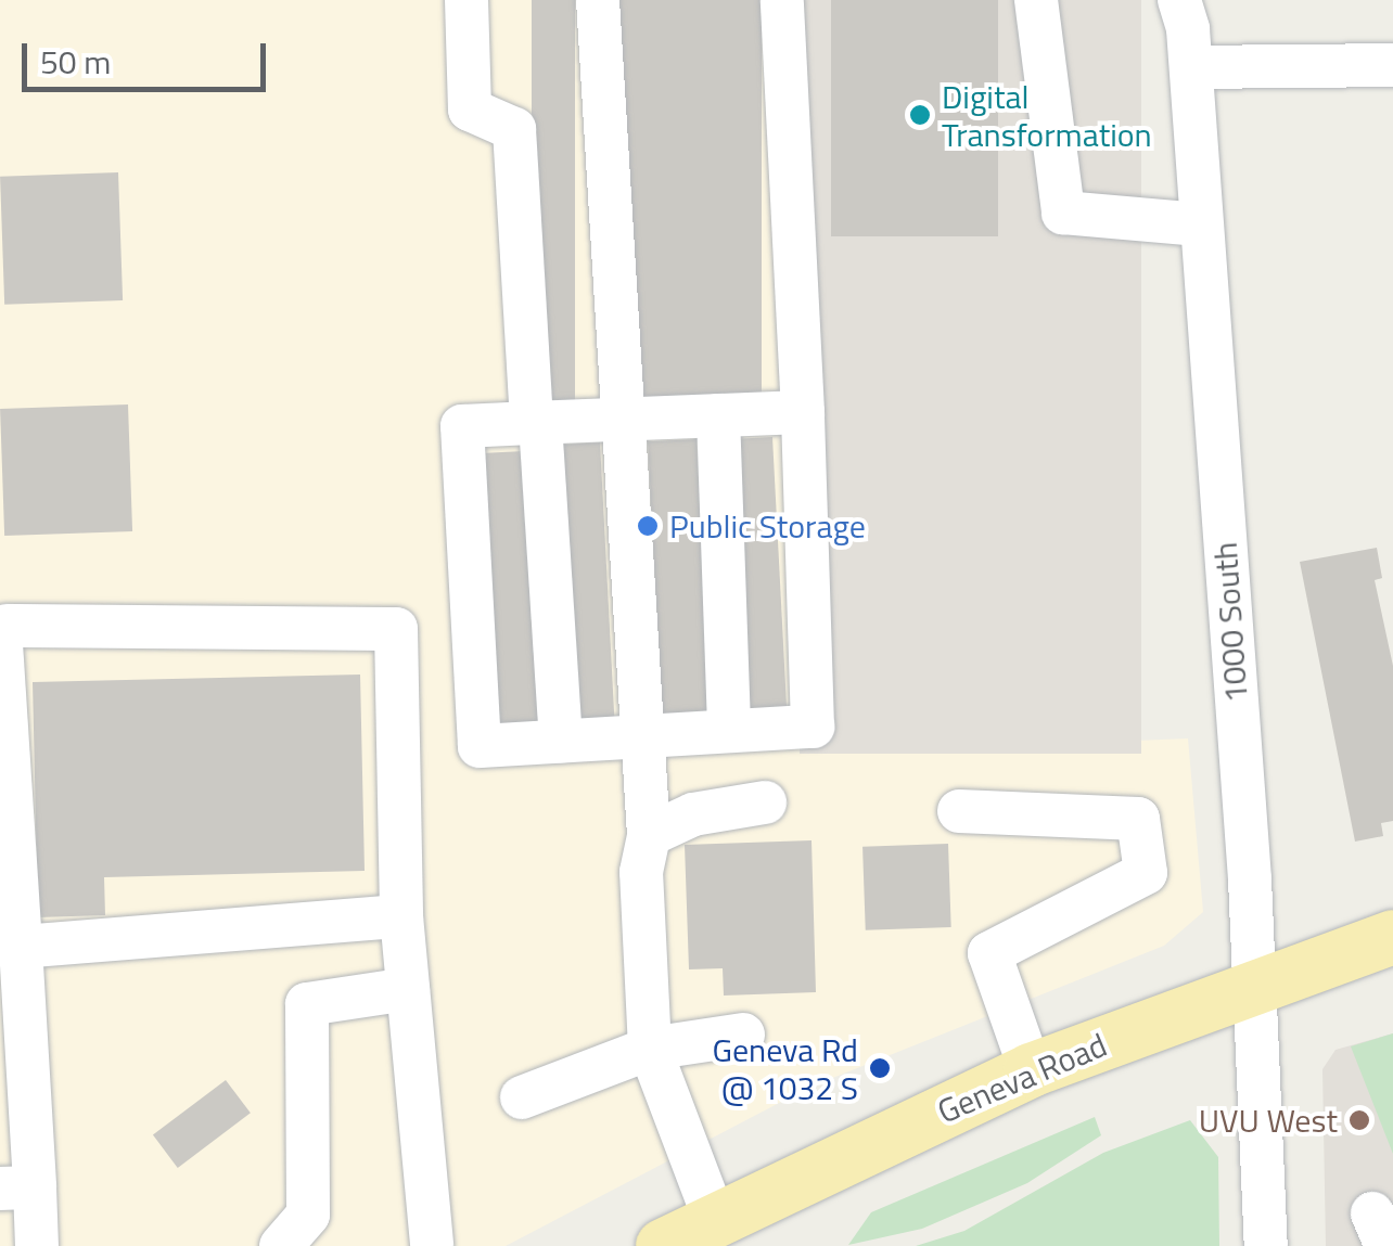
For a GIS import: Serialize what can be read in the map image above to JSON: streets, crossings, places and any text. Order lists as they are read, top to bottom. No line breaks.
{"streets":{"main road":["Geneva Road"],"street":["1000 South"]},"crossings":[["1000 South","Geneva Road"]],"places":["Digital Transformation","Public Storage","Geneva Rd @ 1032 S","UVU West"],"scale_bar":"50 m"}
